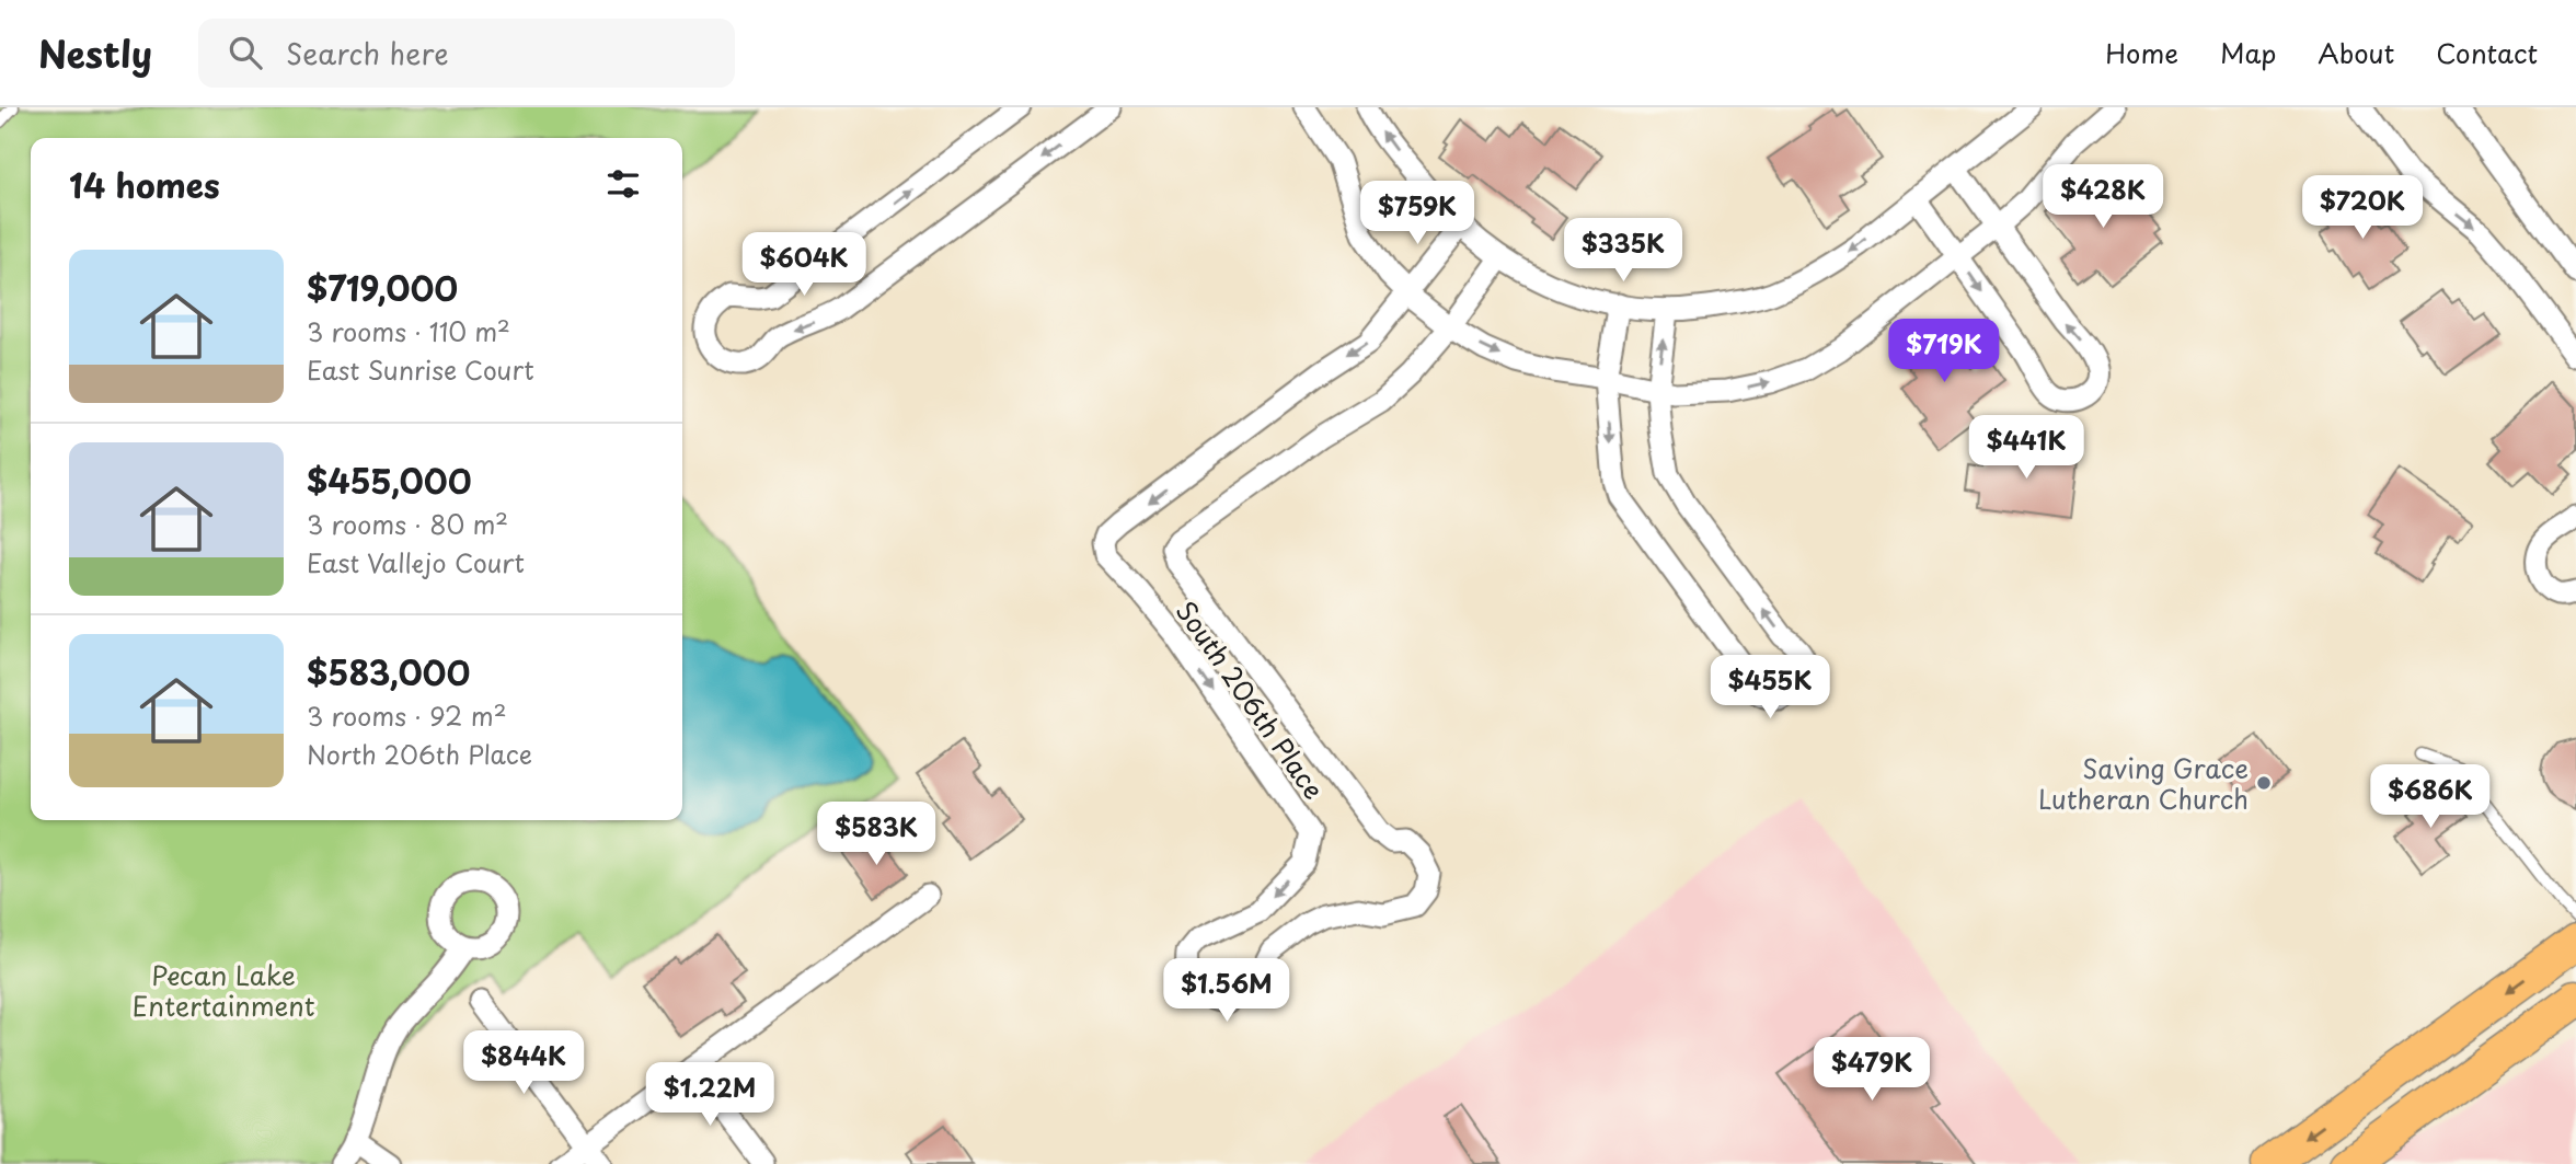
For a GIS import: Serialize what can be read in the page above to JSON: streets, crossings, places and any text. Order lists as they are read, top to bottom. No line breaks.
{"streets":{"street":["South 206th Place"]},"parks":["Pecan Lake Entertainment"],"places":["Saving Grace Lutheran Church"],"page":{"header":"Nestly","search":"Search here","nav":["Home","Map","About","Contact"],"heading":"14 homes","price":["$428K","$720K","$759K","$335K","$604K","$719K","$441K","$455K","$686K","$583K","$1.56M","$844K","$479K","$1.22M"],"list":[{"name":"$719,000","note":"3 rooms · 110 m² · East Sunrise Court"},{"name":"$455,000","note":"3 rooms · 80 m² · East Vallejo Court"},{"name":"$583,000","note":"3 rooms · 92 m² · North 206th Place"}]}}
